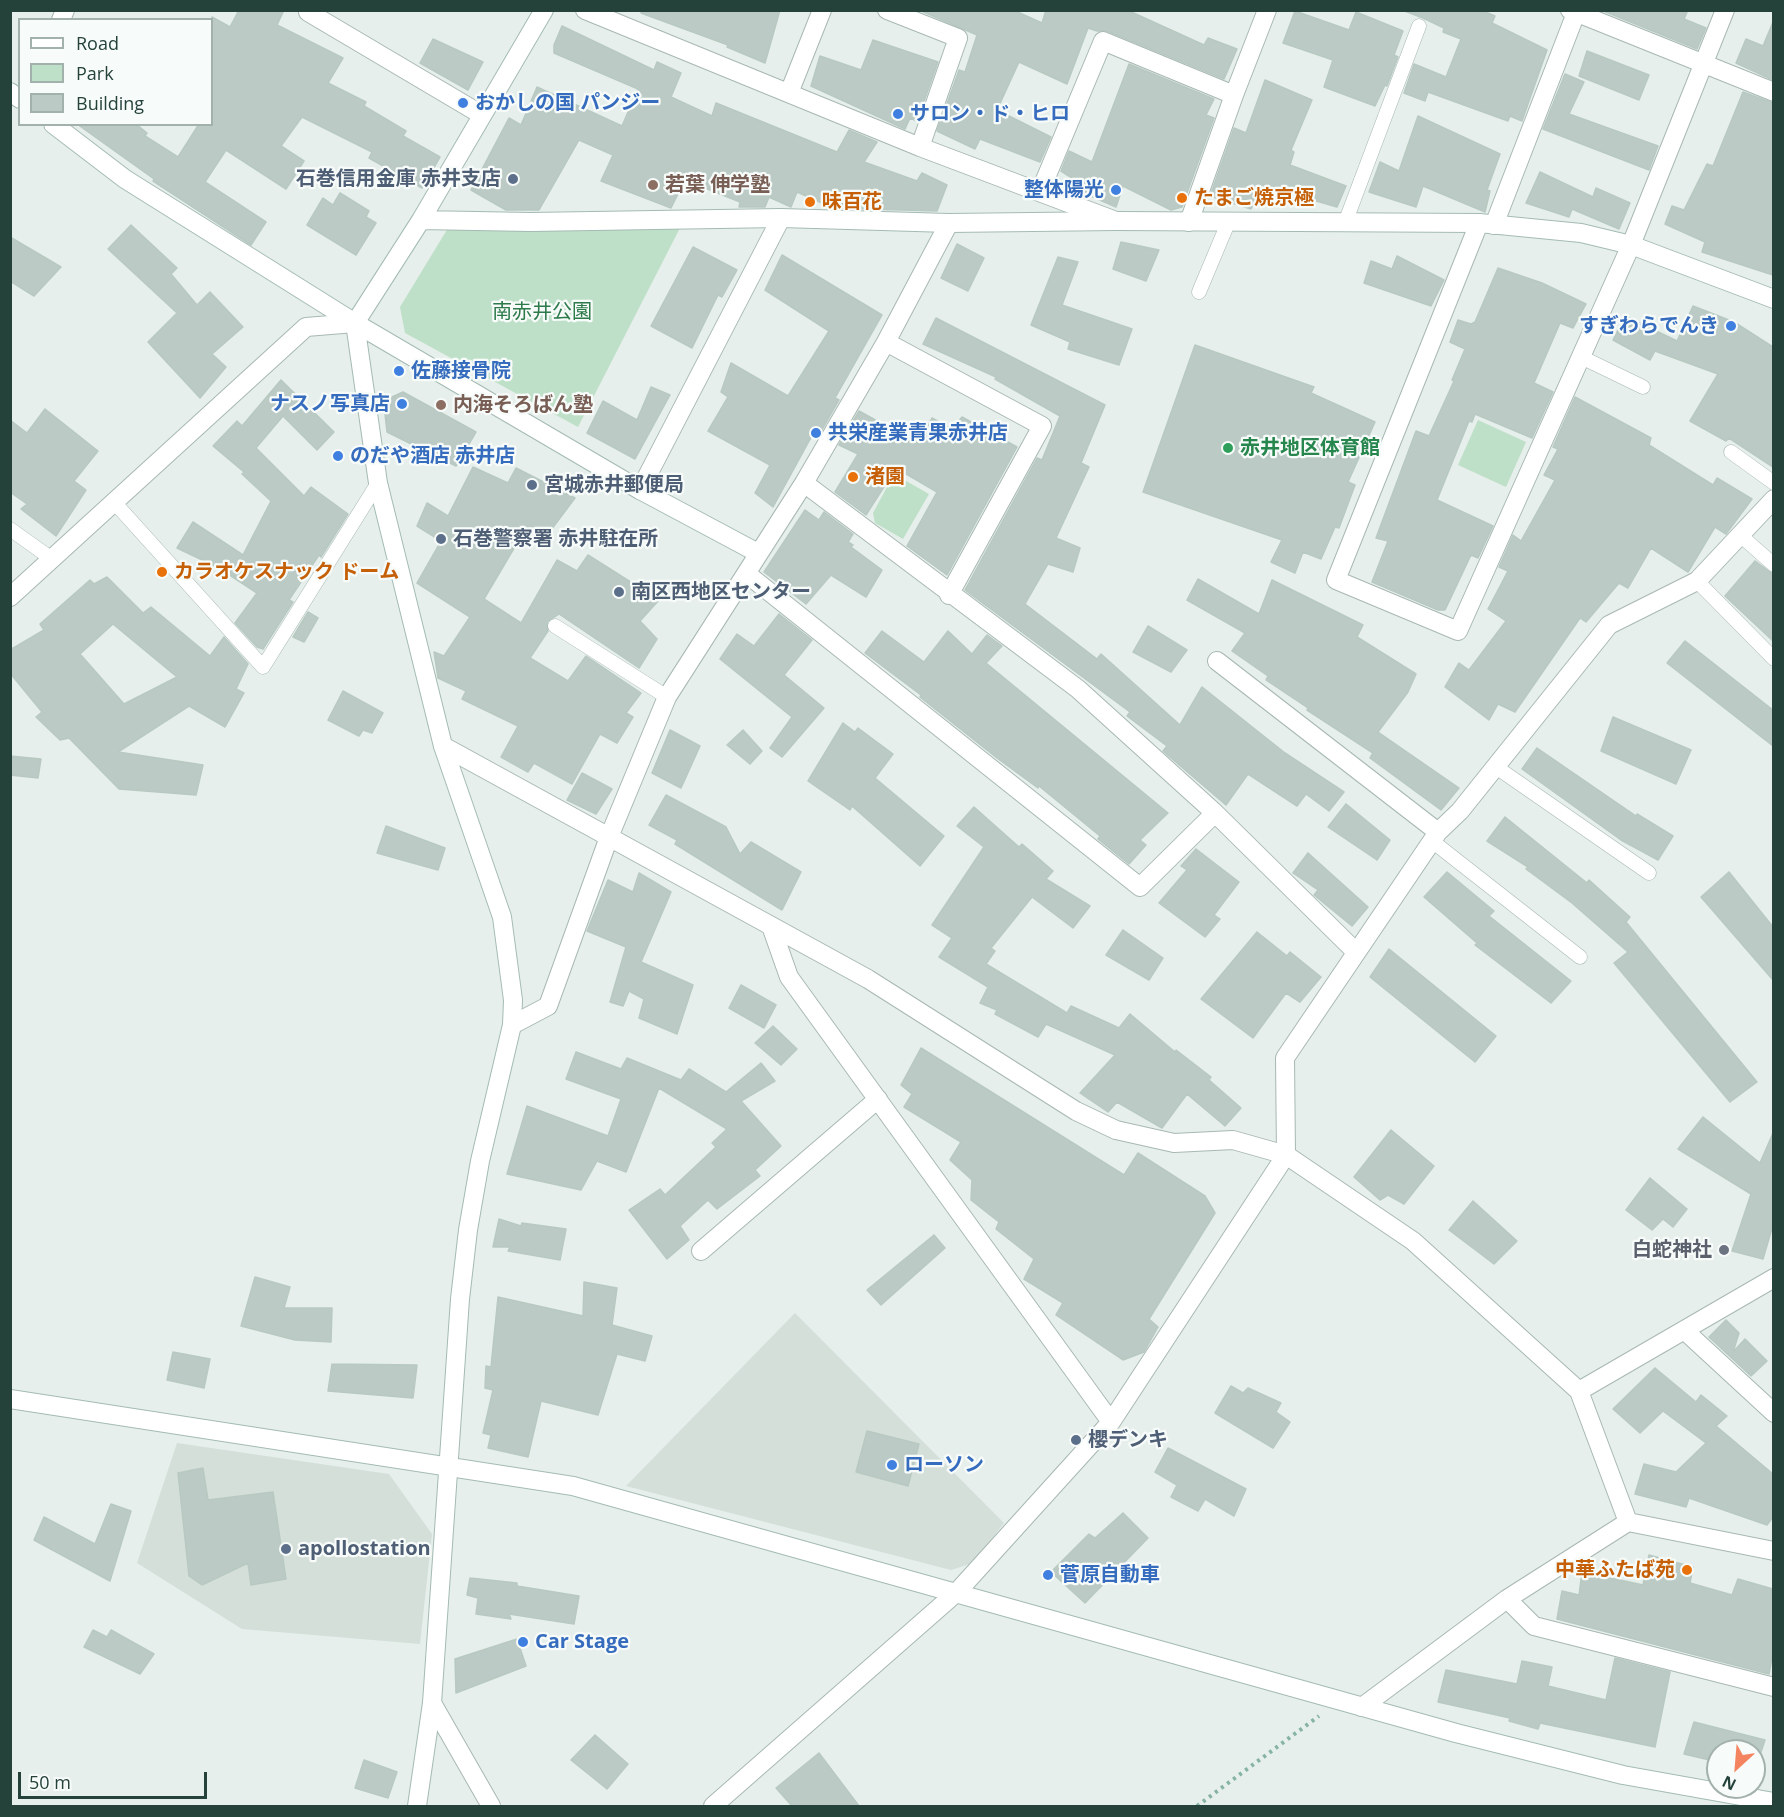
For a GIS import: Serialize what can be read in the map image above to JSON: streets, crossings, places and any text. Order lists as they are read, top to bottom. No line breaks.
{"parks":["南赤井公園"],"places":["おかしの国 パンジー","サロン・ド・ヒロ","石巻信用金庫 赤井支店","若葉 伸学塾","整体陽光","たまご焼京極","味百花","すぎわらでんき","佐藤接骨院","ナスノ写真店","内海そろばん塾","共栄産業青果赤井店","赤井地区体育館","のだや酒店 赤井店","渚園","宮城赤井郵便局","石巻警察署 赤井駐在所","カラオケスナック ドーム","南区西地区センター","白蛇神社","櫻デンキ","ローソン","apollostation","中華ふたば苑","菅原自動車","Car Stage"],"legend":["Road","Park","Building"],"scale_bar":"50 m","north":"bottom left"}
